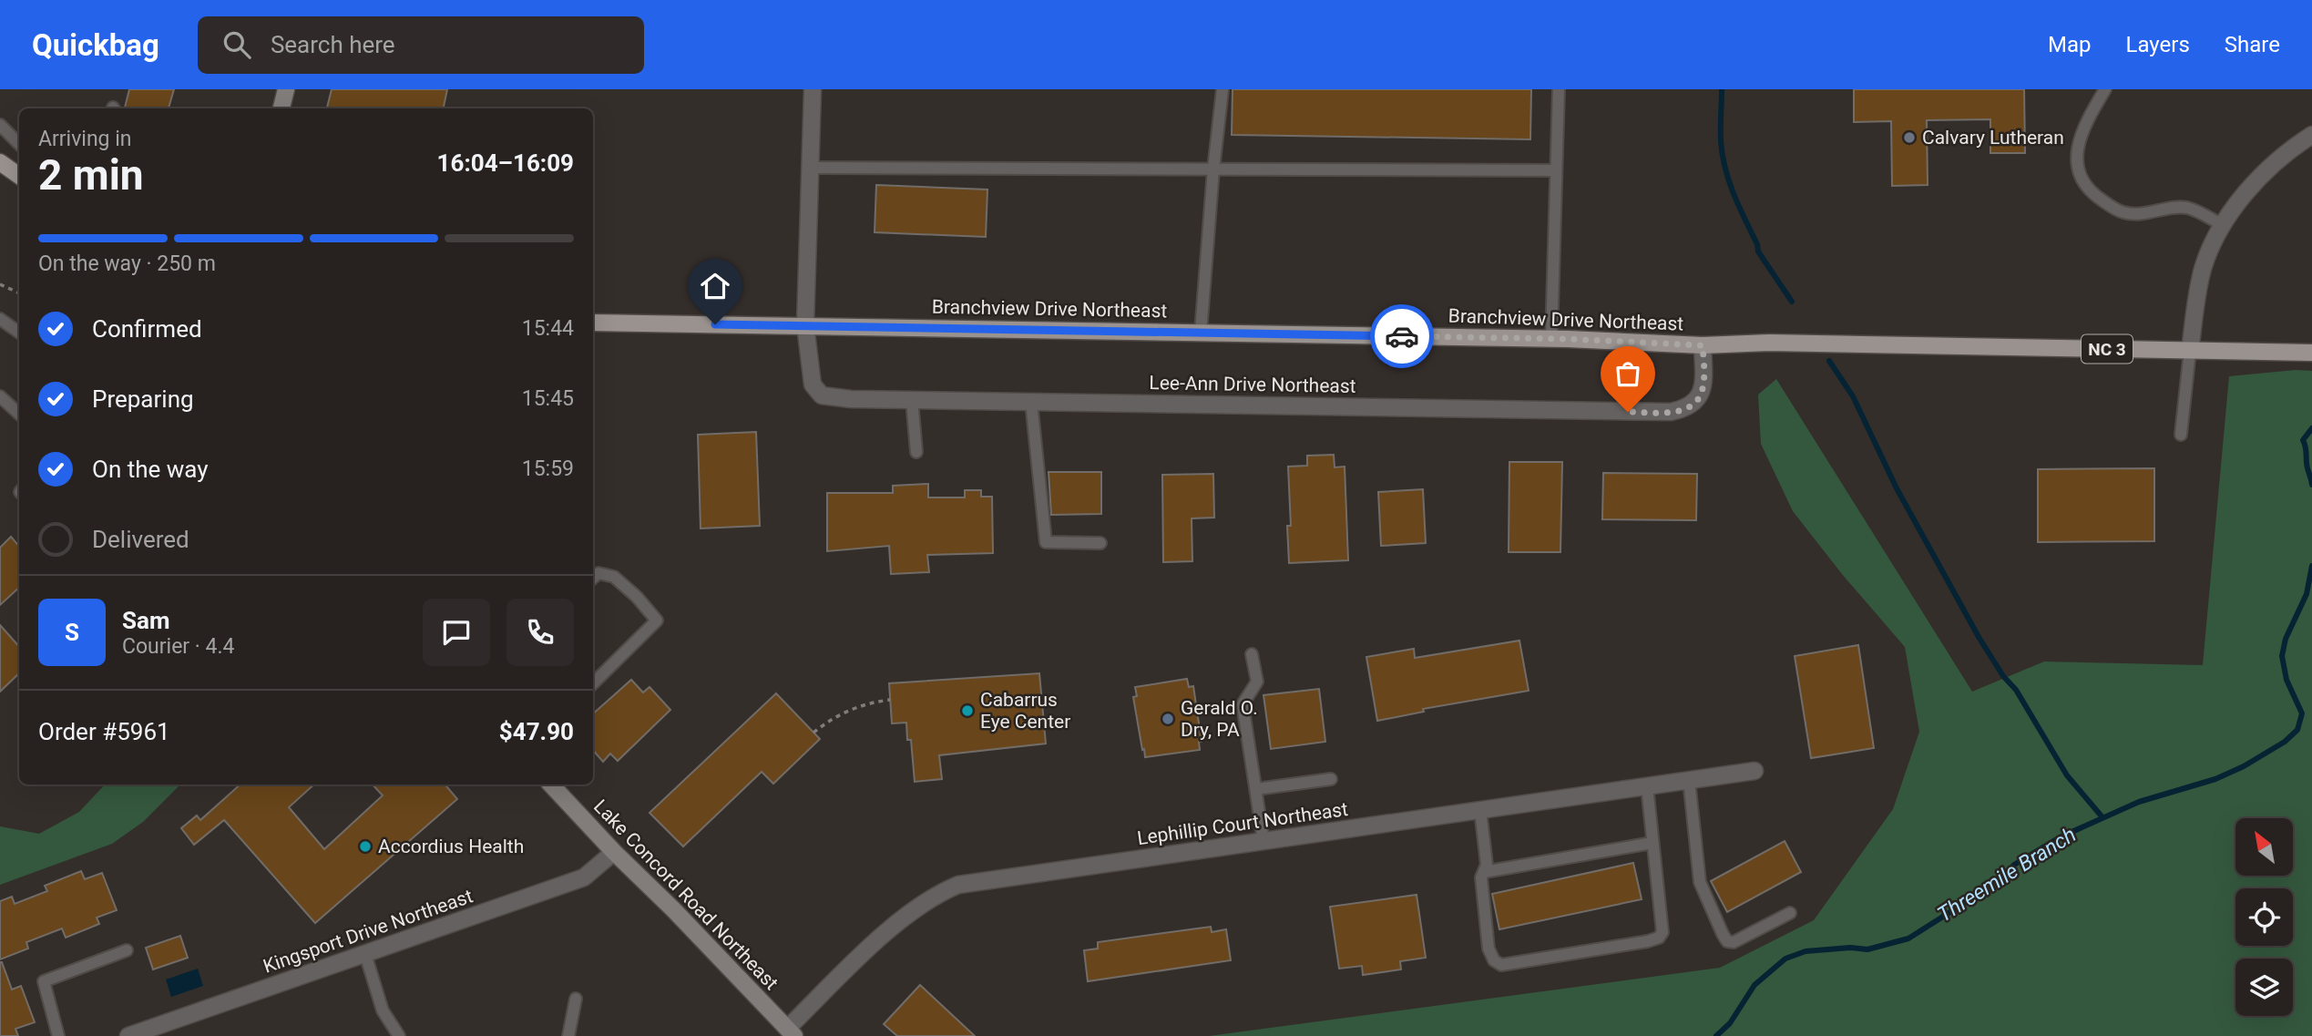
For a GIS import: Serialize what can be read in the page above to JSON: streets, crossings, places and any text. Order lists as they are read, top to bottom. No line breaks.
{"streets":{"main road":["Branchview Drive Northeast","NC 3","Lake Concord Road Northeast"],"street":["Lee-Ann Drive Northeast","Lephillip Court Northeast","Kingsport Drive Northeast"]},"crossings":[["Branchview Drive Northeast","Lee-Ann Drive Northeast"],["Lephillip Court Northeast","Lake Concord Road Northeast"],["Lake Concord Road Northeast","Kingsport Drive Northeast"]],"water":["Threemile Branch"],"places":["Calvary Lutheran","Cabarrus Eye Center","Gerald O. Dry, PA","Accordius Health"],"north":"top left","page":{"header":"Quickbag","search":"Search here","nav":["Map","Layers","Share"],"heading":["2 min","Arriving in","16:04–16:09"],"panel":["Sam","Courier · 4.4","Order #5961","$47.90"],"bar":"On the way · 250 m","list":[["Confirmed","15:44"],["Preparing","15:45"],["On the way","15:59"],"Delivered"],"round":"S"}}
